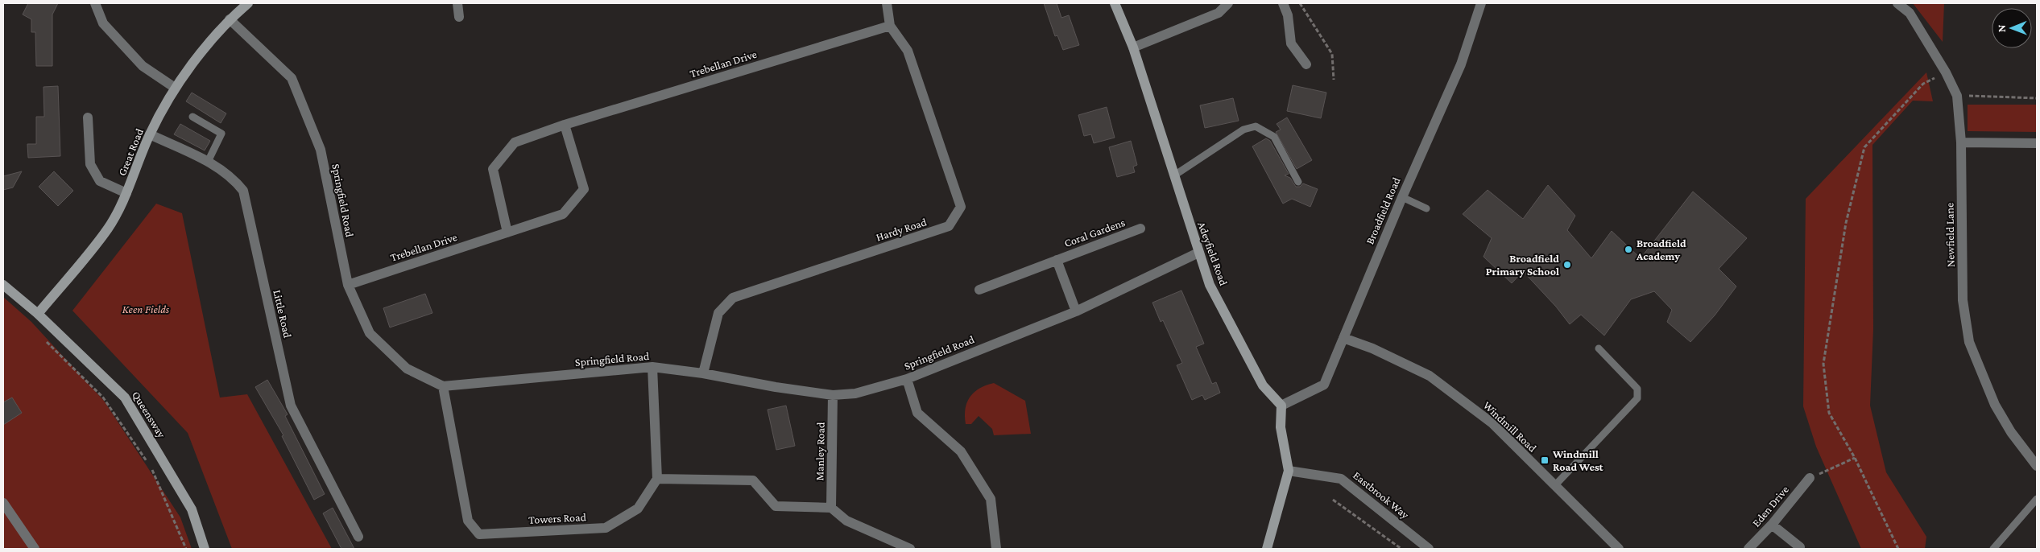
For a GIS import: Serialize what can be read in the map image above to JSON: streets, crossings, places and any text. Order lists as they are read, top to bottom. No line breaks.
{"streets":{"street":["Trebellan Drive","Great Road","Springfield Road","Broadfield Road","Hardy Road","Coral Gardens","Newfield Lane","Adeyfield Road","Little Road","Queensway","Windmill Road","Manley Road","Eastbrook Way","Eden Drive","Towers Road"]},"crossings":[["Trebellan Drive","Springfield Road"],["Trebellan Drive","Hardy Road"],["Great Road","Springfield Road"],["Great Road","Little Road"],["Great Road","Queensway"],["Springfield Road","Hardy Road"],["Springfield Road","Coral Gardens"],["Springfield Road","Adeyfield Road"],["Springfield Road","Manley Road"],["Springfield Road","Towers Road"],["Broadfield Road","Adeyfield Road"],["Broadfield Road","Windmill Road"]],"parks":["Keen Fields"],"places":{"other":["Broadfield Academy","Broadfield Primary School"],"transit":["Windmill Road West"]},"north":"left"}
